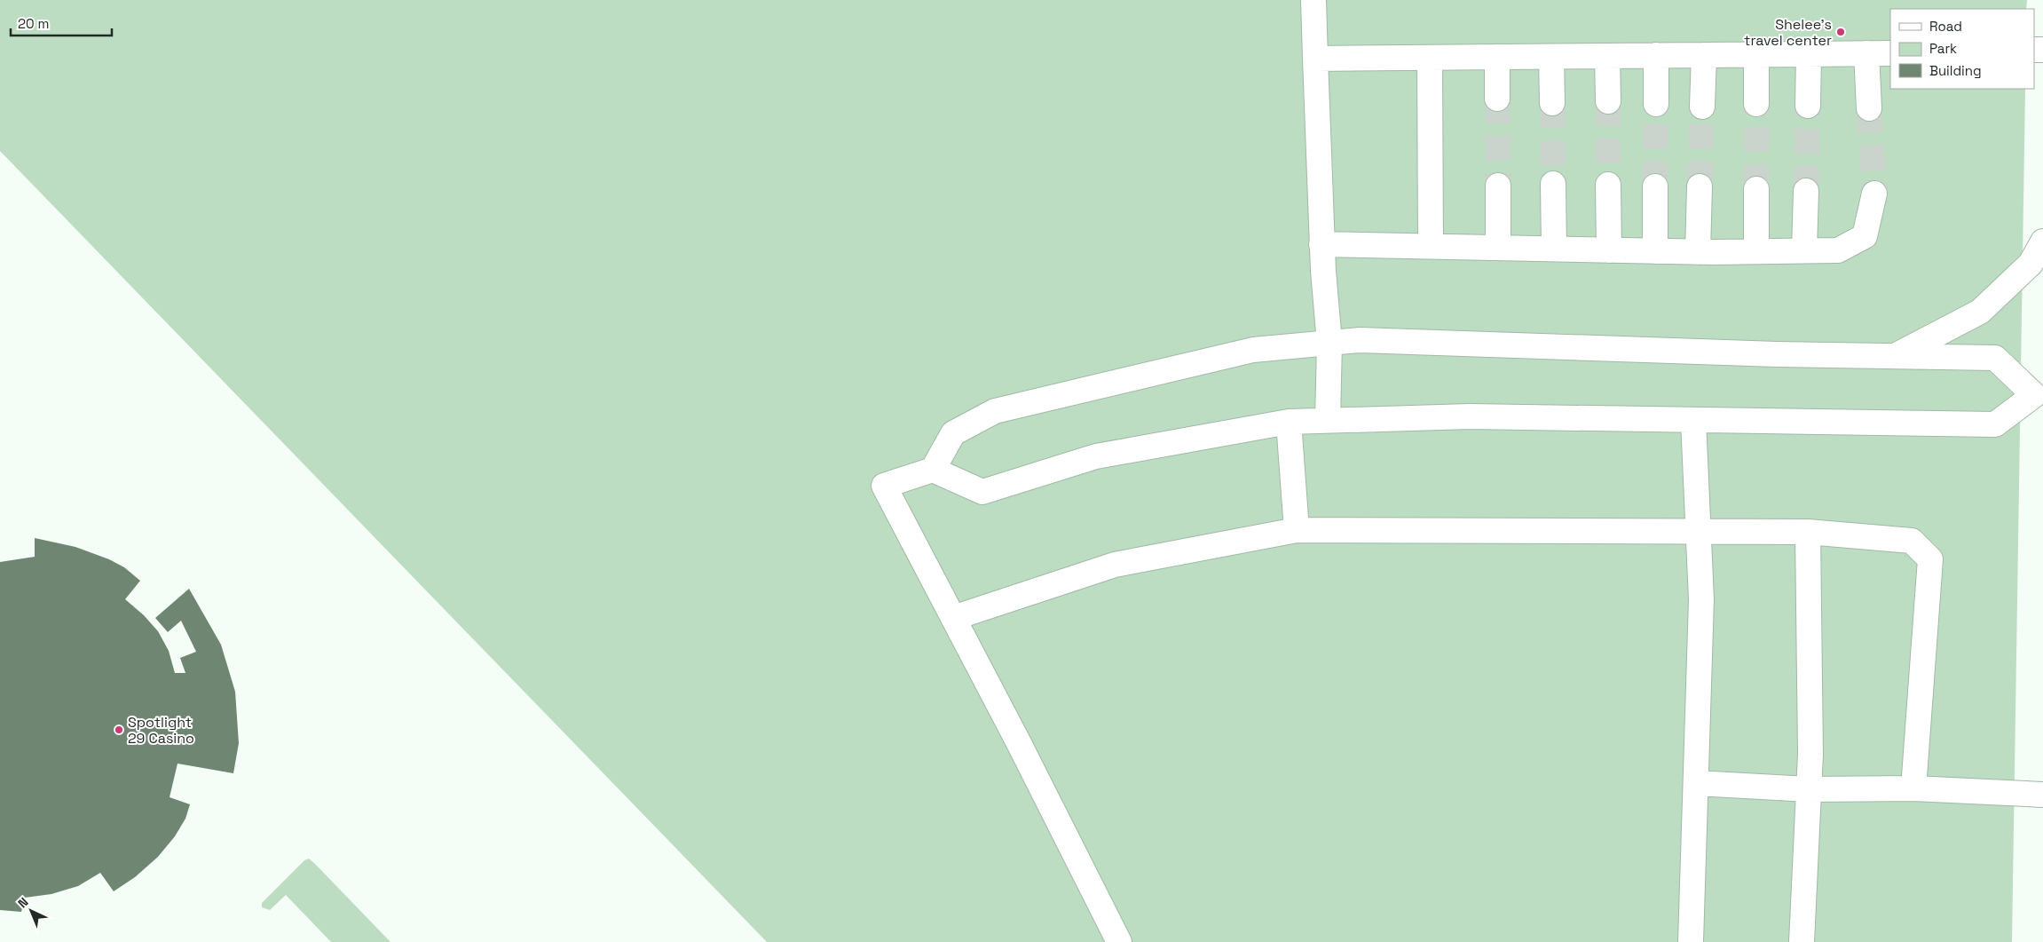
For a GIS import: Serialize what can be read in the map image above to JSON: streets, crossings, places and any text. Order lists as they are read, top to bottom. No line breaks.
{"places":["Shelee's travel center","Spotlight 29 Casino"],"legend":["Road","Park","Building"],"scale_bar":"20 m","north":"top left"}
